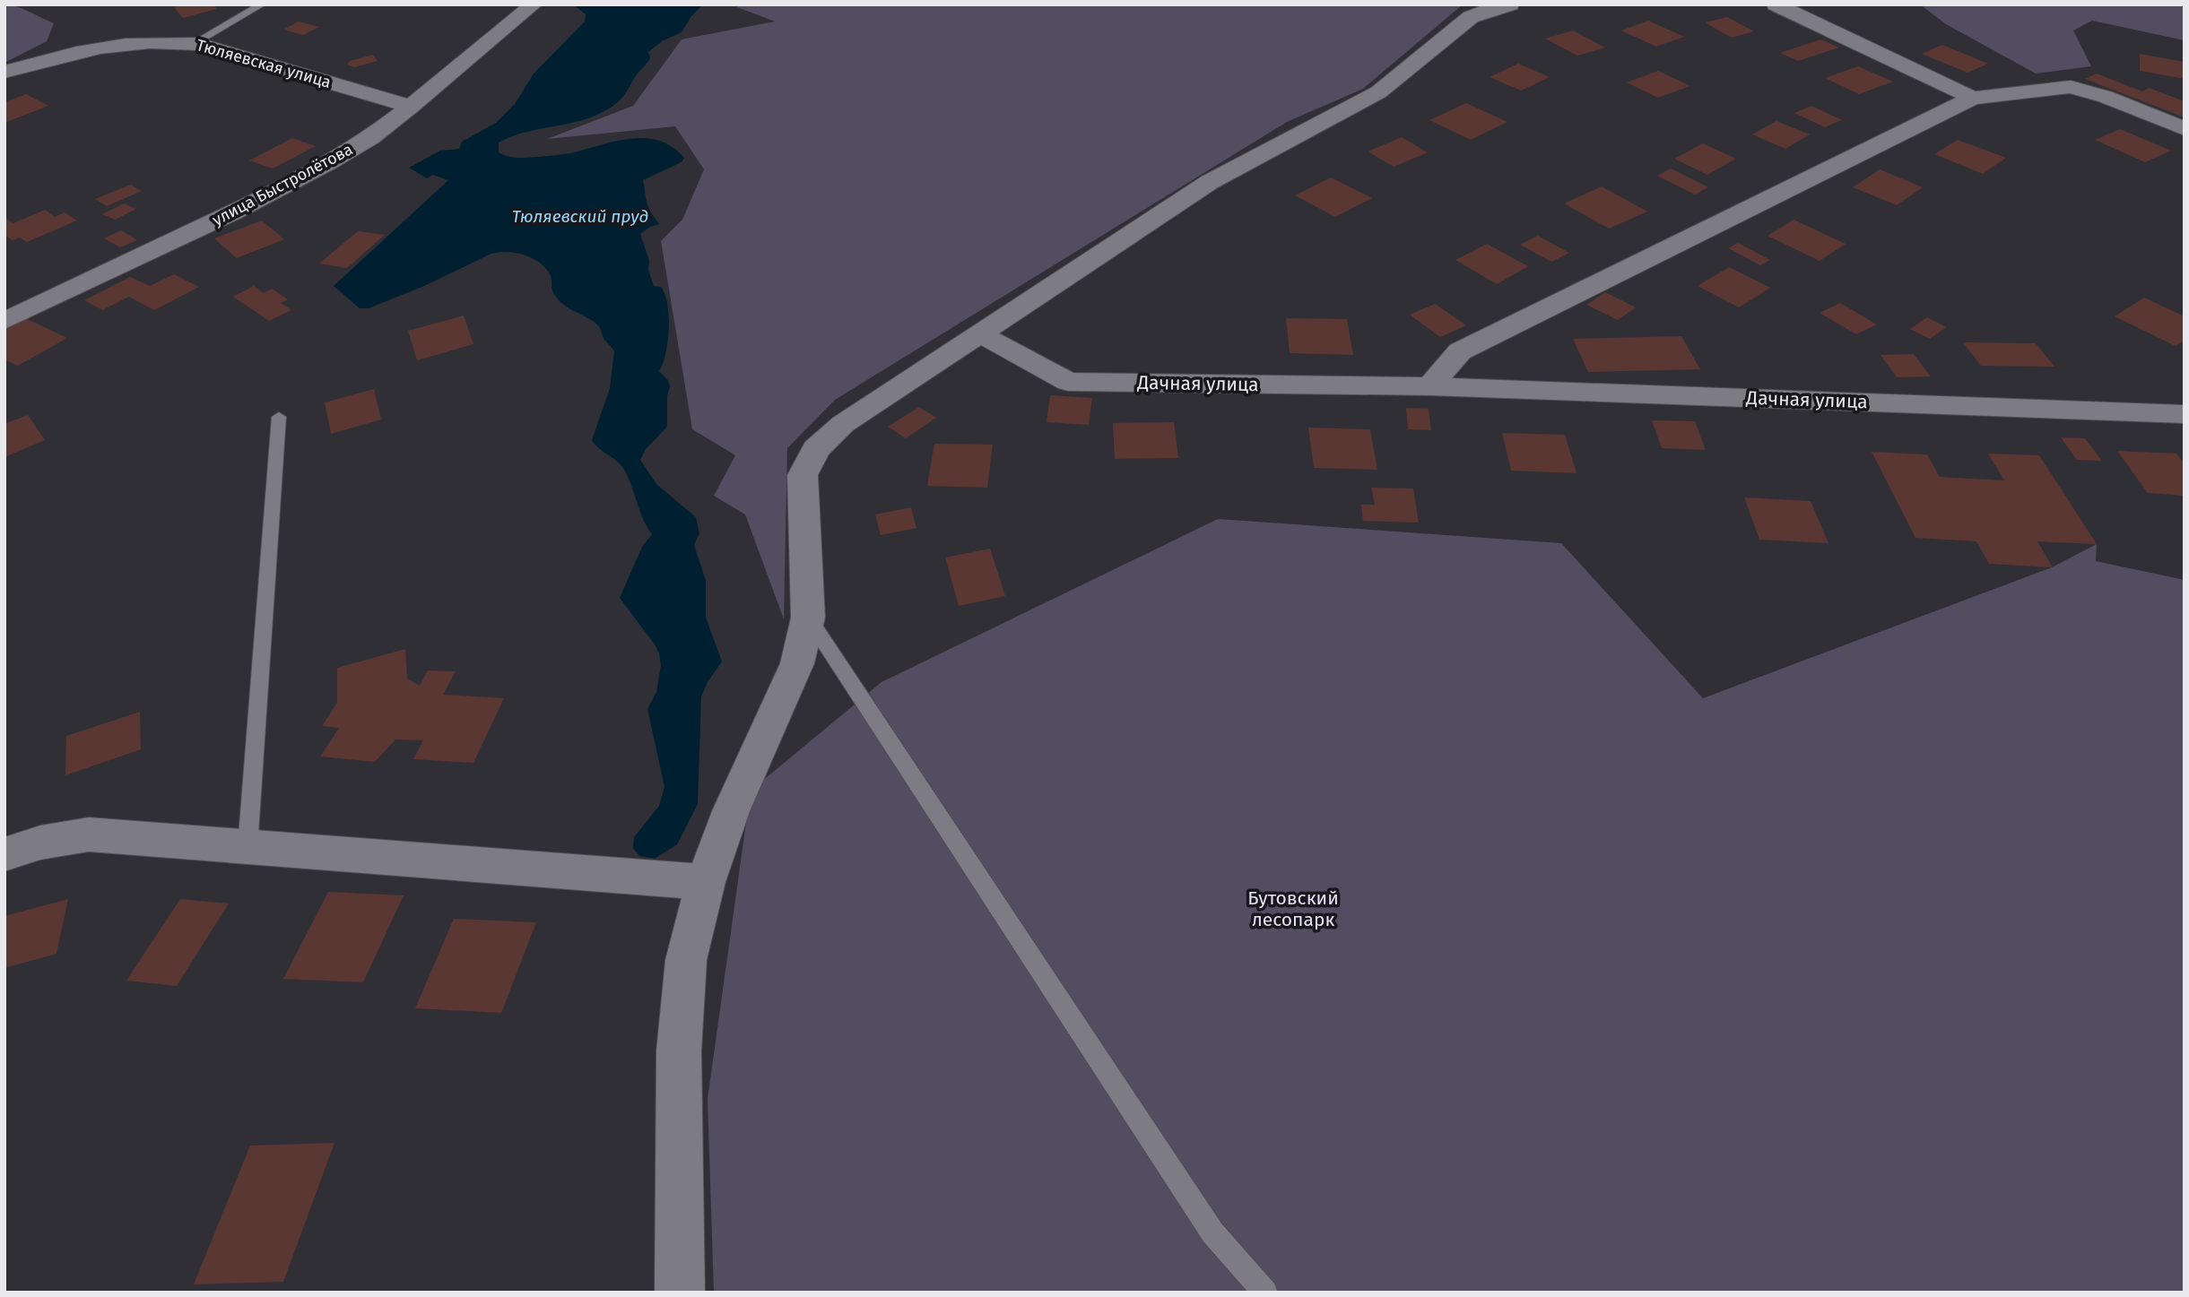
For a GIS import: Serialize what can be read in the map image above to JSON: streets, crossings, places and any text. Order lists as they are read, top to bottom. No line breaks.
{"streets":{"street":["Тюляевская улица","улица Быстролётова","Дачная улица"]},"crossings":[["Тюляевская улица","улица Быстролётова"]],"water":["Тюляевский пруд"],"parks":["Бутовский лесопарк"]}
